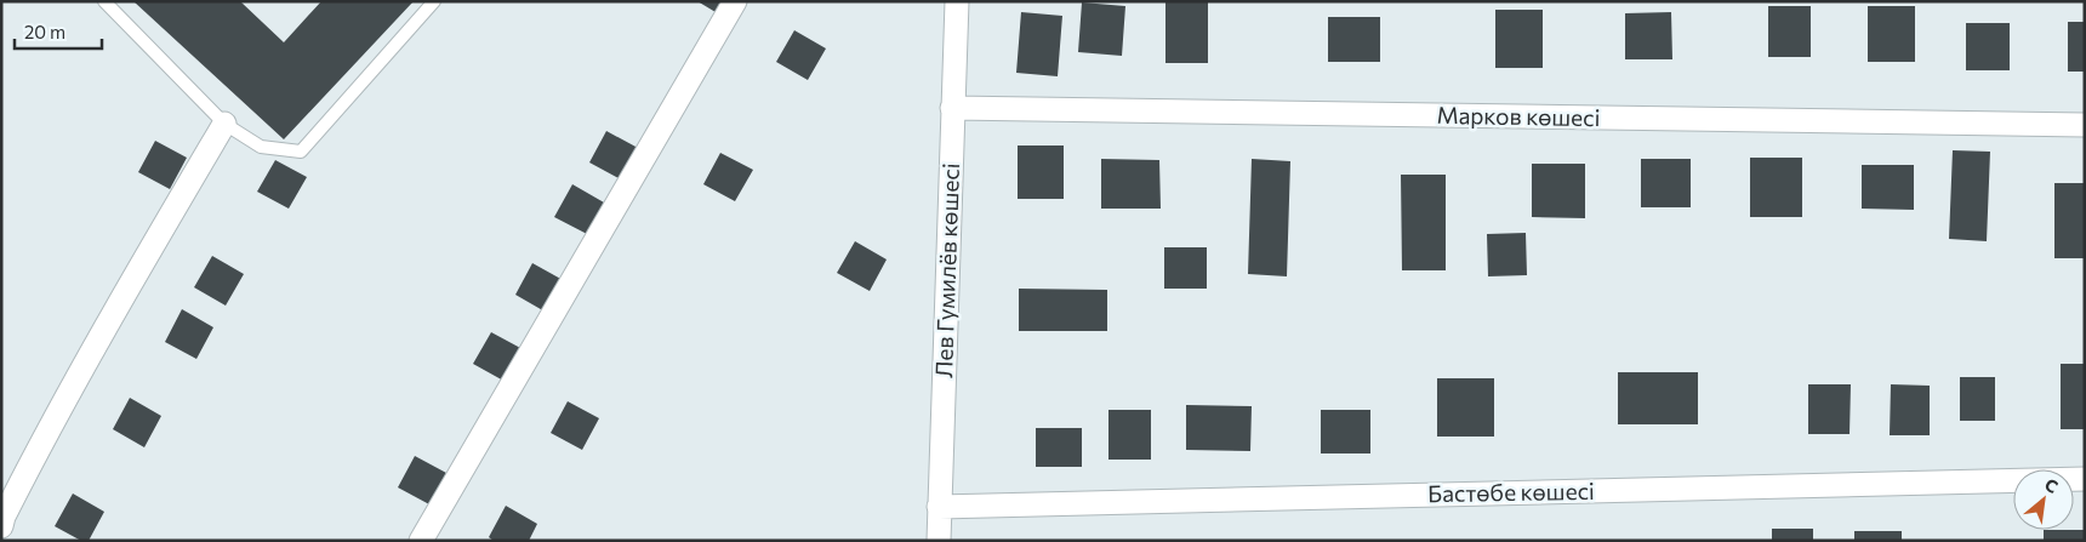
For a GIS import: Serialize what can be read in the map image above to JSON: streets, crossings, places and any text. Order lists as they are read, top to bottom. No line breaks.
{"streets":{"street":["Марков көшесі","Лев Гумилёв көшесі","Бастөбе көшесі"]},"crossings":[["Марков көшесі","Лев Гумилёв көшесі"],["Лев Гумилёв көшесі","Бастөбе көшесі"]],"scale_bar":"20 m","north":"top right"}
